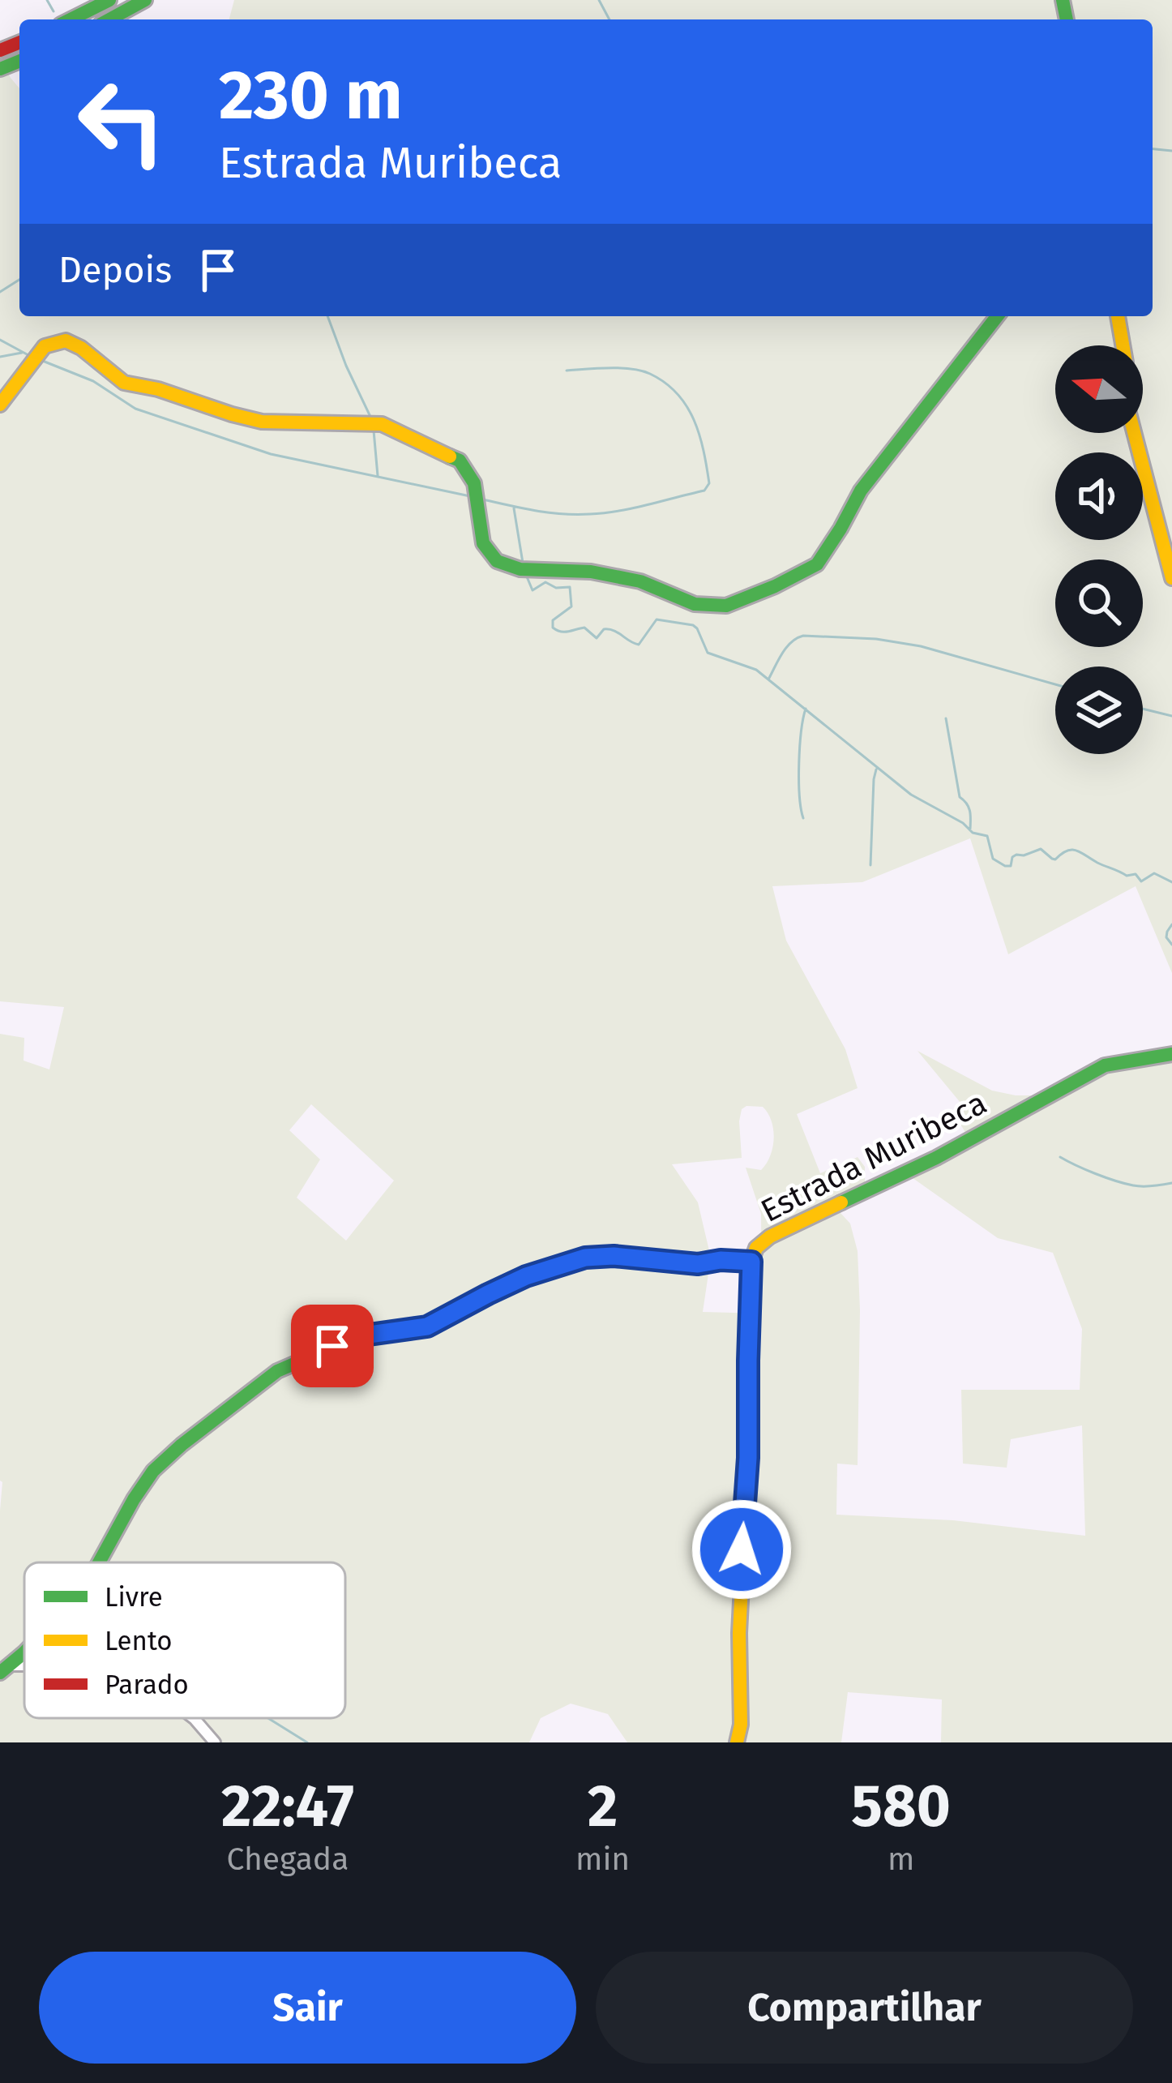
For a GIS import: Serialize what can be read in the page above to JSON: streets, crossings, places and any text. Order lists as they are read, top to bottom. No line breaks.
{"streets":{"main road":["Estrada Muribeca"]},"legend":["Livre","Lento","Parado"],"north":"left","page":{"turn":["230 m","Estrada Muribeca"],"then":"Depois","eta":["22:47","Chegada","2","min","580","m"],"buttons":["Sair","Compartilhar"]}}
